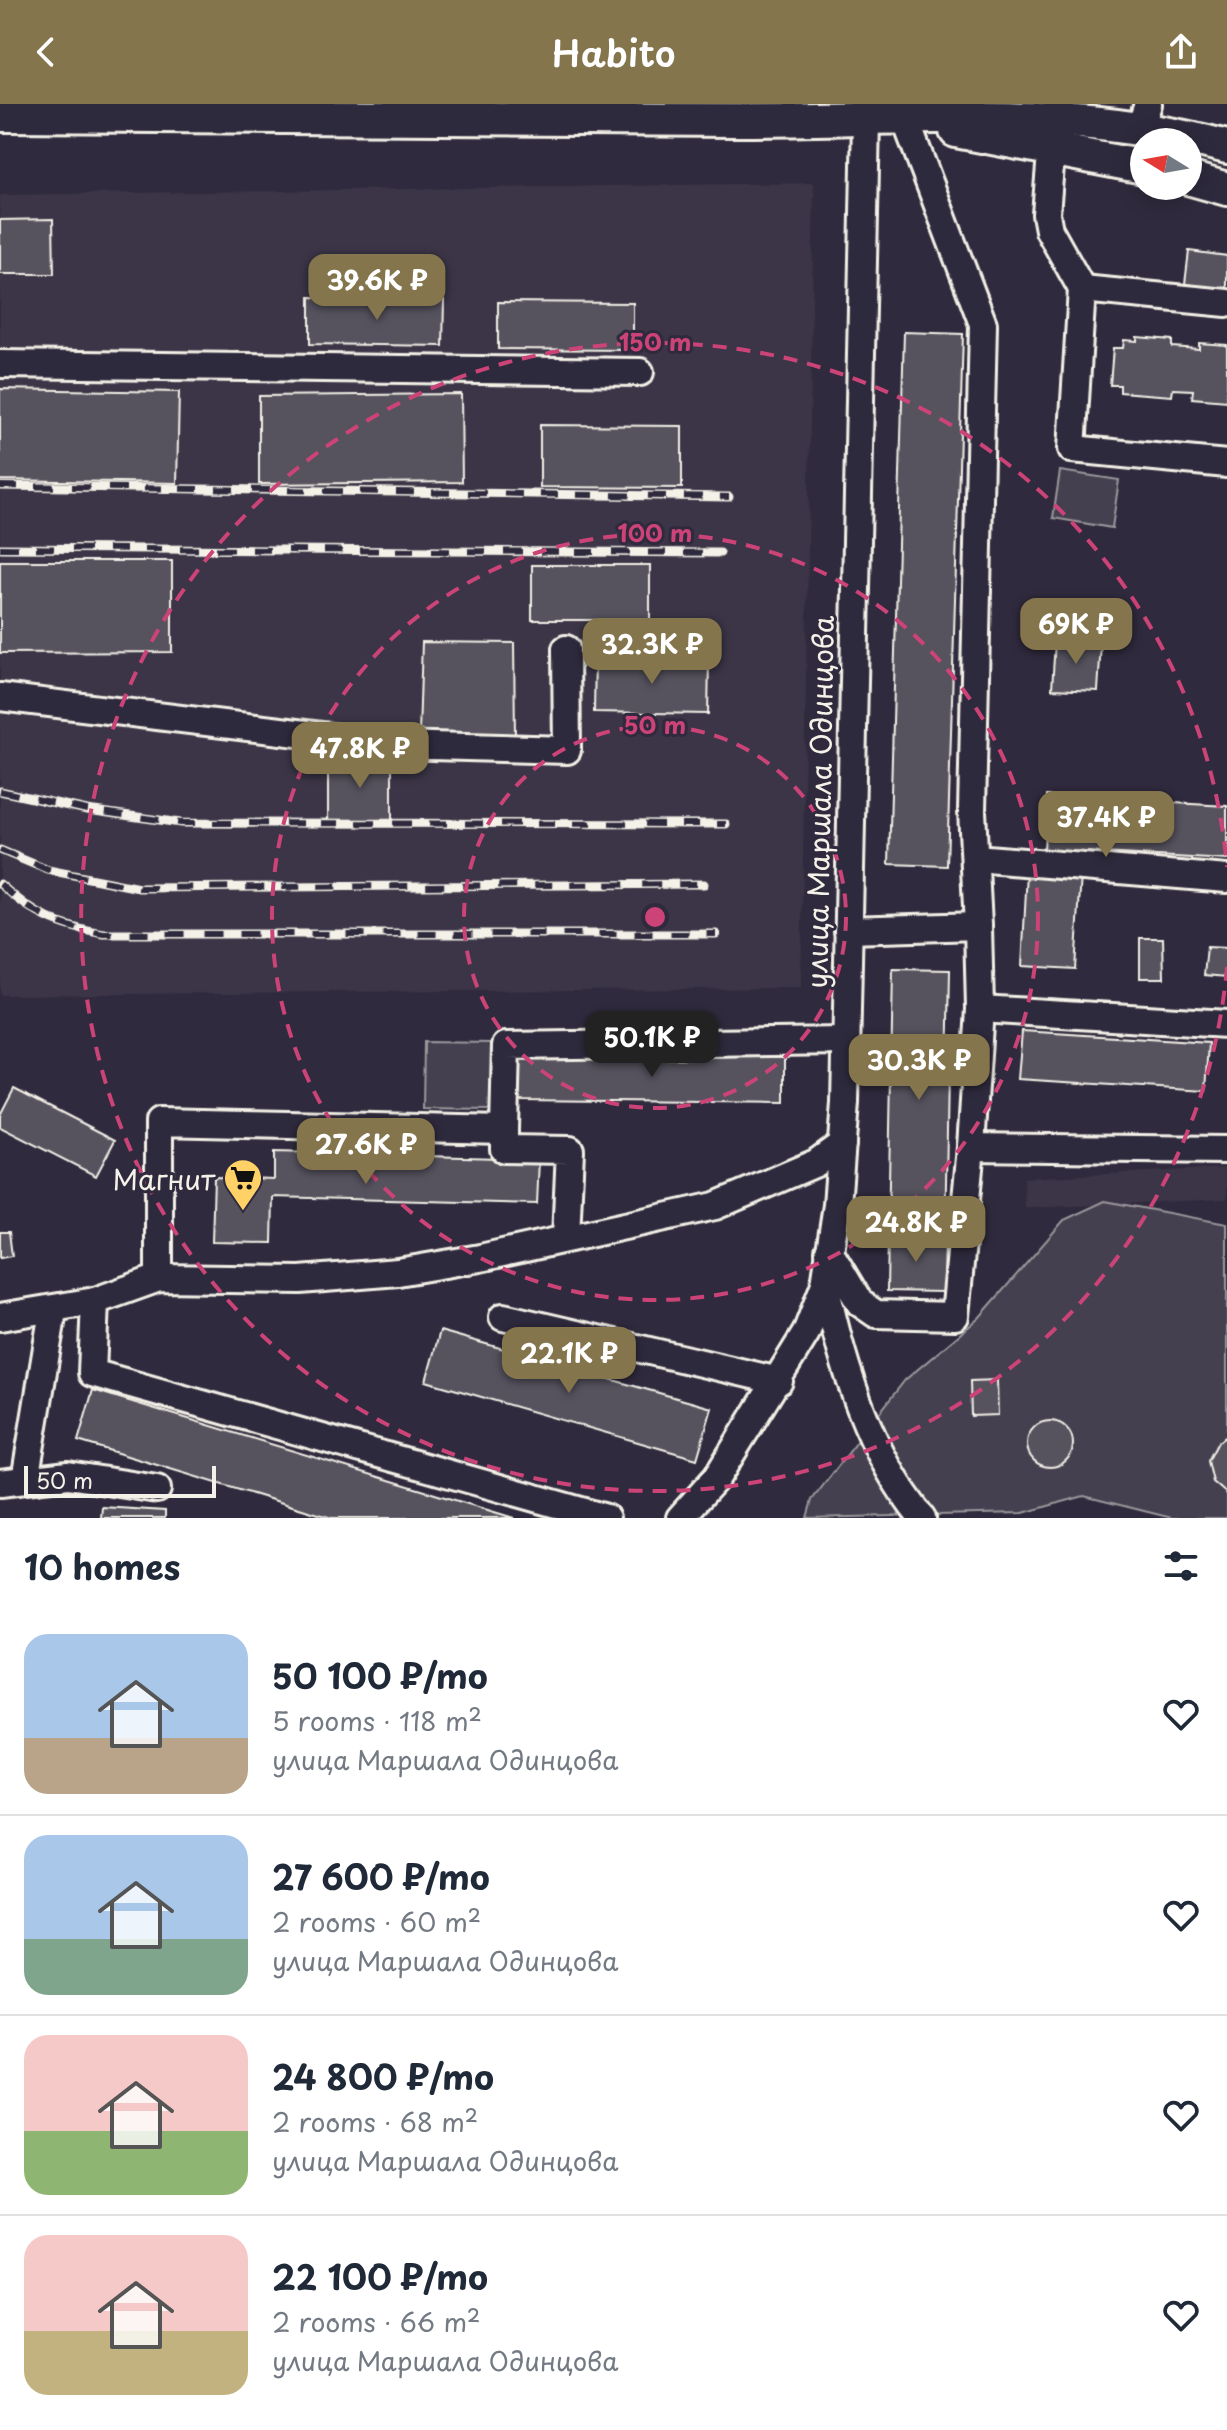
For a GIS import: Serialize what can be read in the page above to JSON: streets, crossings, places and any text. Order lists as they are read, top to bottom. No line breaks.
{"streets":{"street":["улица Маршала Одинцова"]},"places":{"supermarket":["Магнит"]},"scale_bar":"50 m","north":"left","page":{"header":"Habito","price":["39.6K ₽","69K ₽","32.3K ₽","47.8K ₽","37.4K ₽","50.1K ₽","30.3K ₽","27.6K ₽","24.8K ₽","22.1K ₽"],"scale":"50 m","heading":"10 homes","list":[{"name":"50 100 ₽/mo","note":"5 rooms · 118 m² · улица Маршала Одинцова"},{"name":"27 600 ₽/mo","note":"2 rooms · 60 m² · улица Маршала Одинцова"},{"name":"24 800 ₽/mo","note":"2 rooms · 68 m² · улица Маршала Одинцова"},{"name":"22 100 ₽/mo","note":"2 rooms · 66 m² · улица Маршала Одинцова"}]},"rings":["150 m","100 m","50 m"]}
